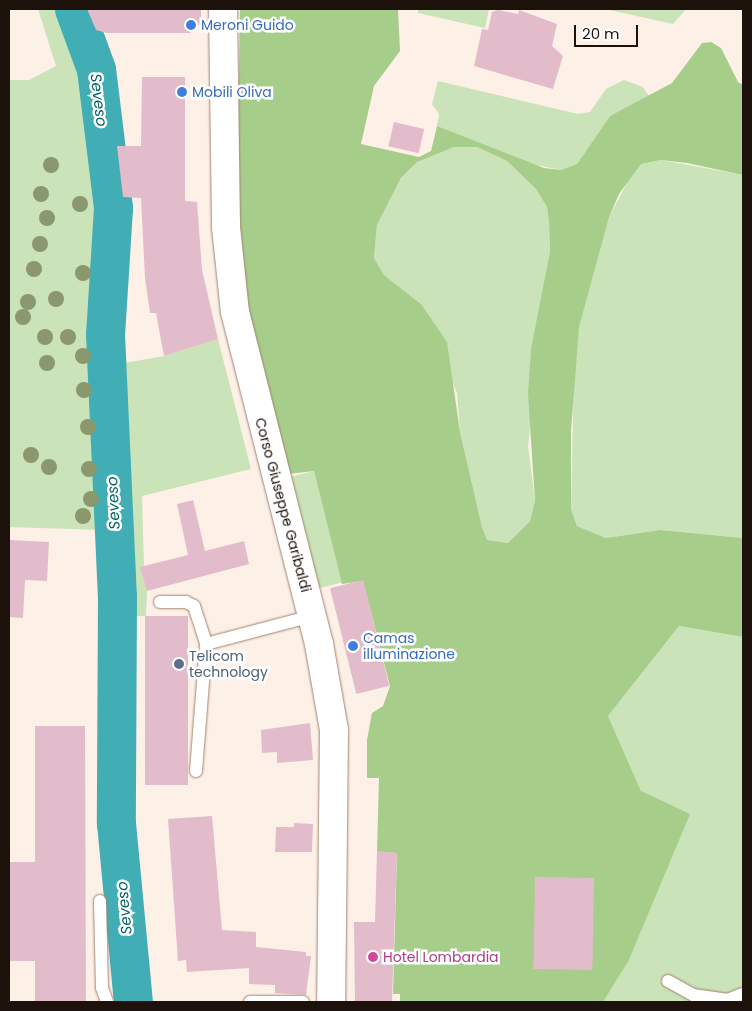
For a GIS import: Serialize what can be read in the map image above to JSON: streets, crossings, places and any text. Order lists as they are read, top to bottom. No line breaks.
{"streets":{"main road":["Corso Giuseppe Garibaldi"]},"water":["Seveso"],"places":["Meroni Guido","Mobili Oliva","Camas illuminazione","Telicom technology","Hotel Lombardia"],"scale_bar":"20 m"}
